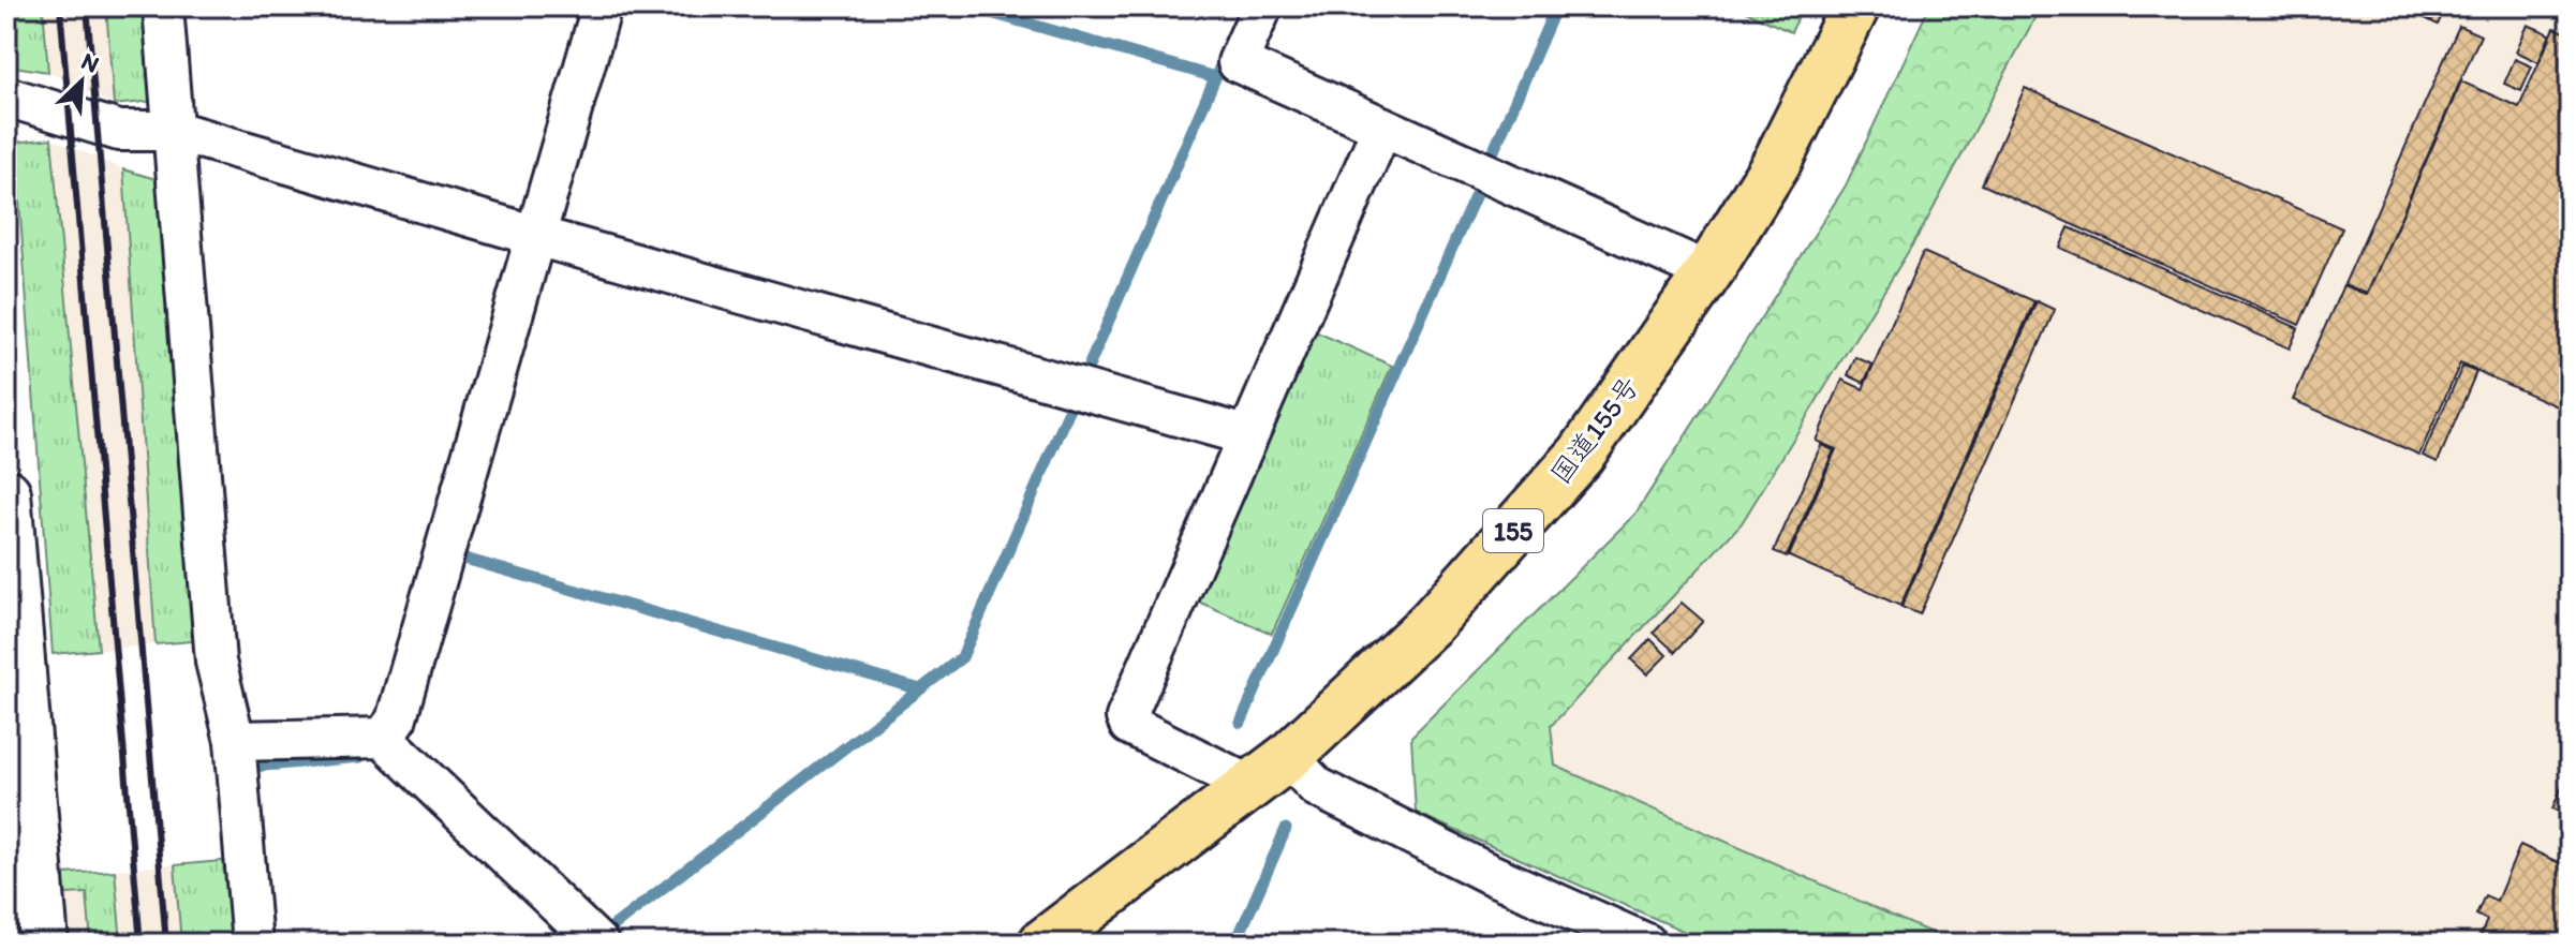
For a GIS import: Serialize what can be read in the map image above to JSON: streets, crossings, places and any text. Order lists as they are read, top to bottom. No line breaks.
{"streets":{"highway":["国道155号","155"]},"north":"top right"}
